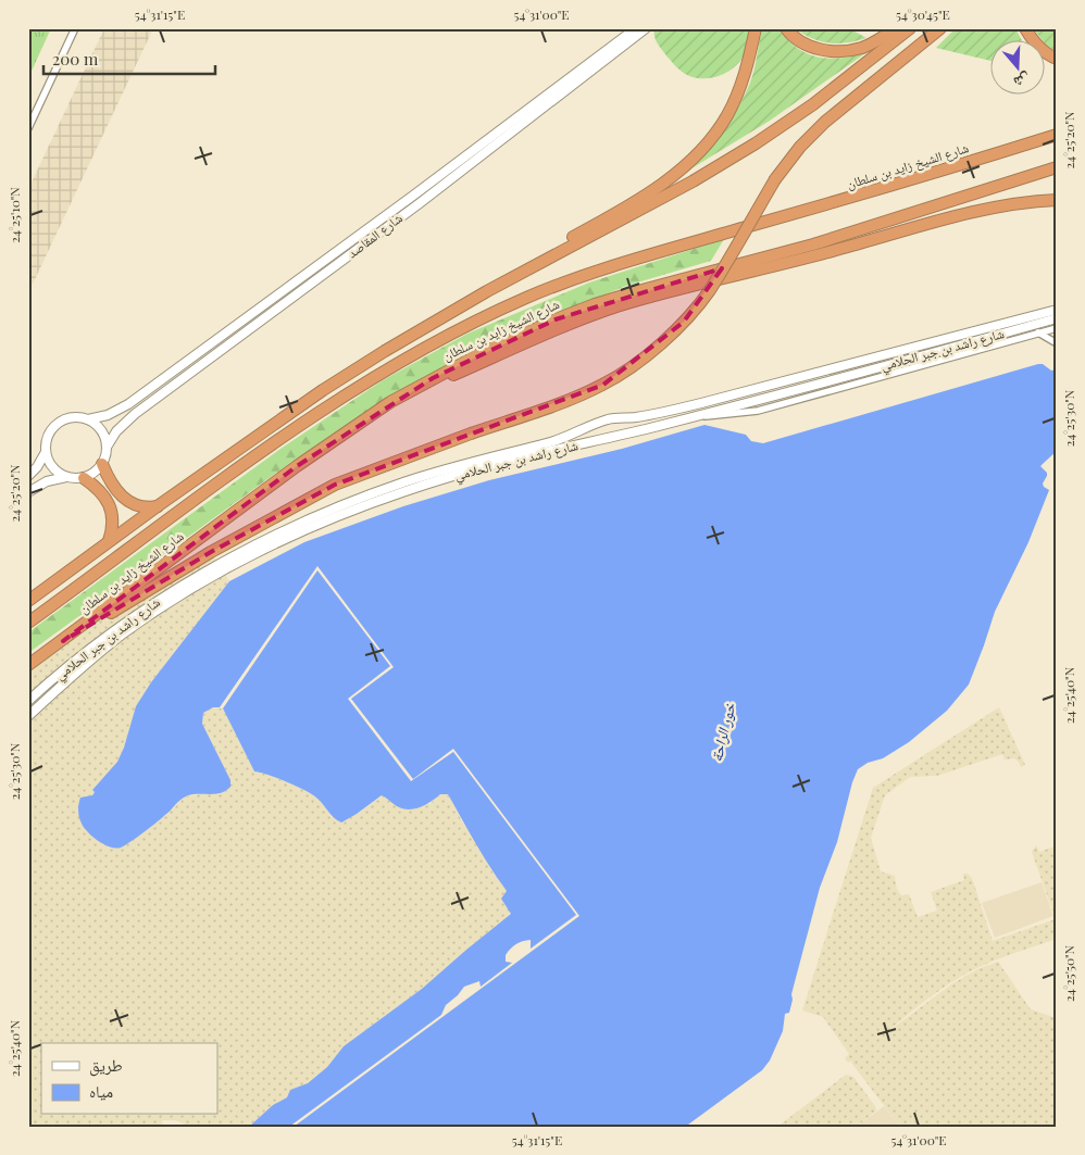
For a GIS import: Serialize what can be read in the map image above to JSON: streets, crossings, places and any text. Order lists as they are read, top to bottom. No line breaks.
{"streets":{"highway":["شارع الشيخ زايد بن سلطان"],"main road":["شارع المقاصد","شارع راشد بن جبر الحلامي"]},"water":["خور الراحة"],"legend":["طريق","مياه"],"scale_bar":"200 m","north":"bottom","coordinates":["54°31'15\"E","54°31'00\"E","54°30'45\"E","24°25'20\"N","24°25'10\"N","24°25'30\"N","24°25'40\"N","24°25'50\"N"]}
